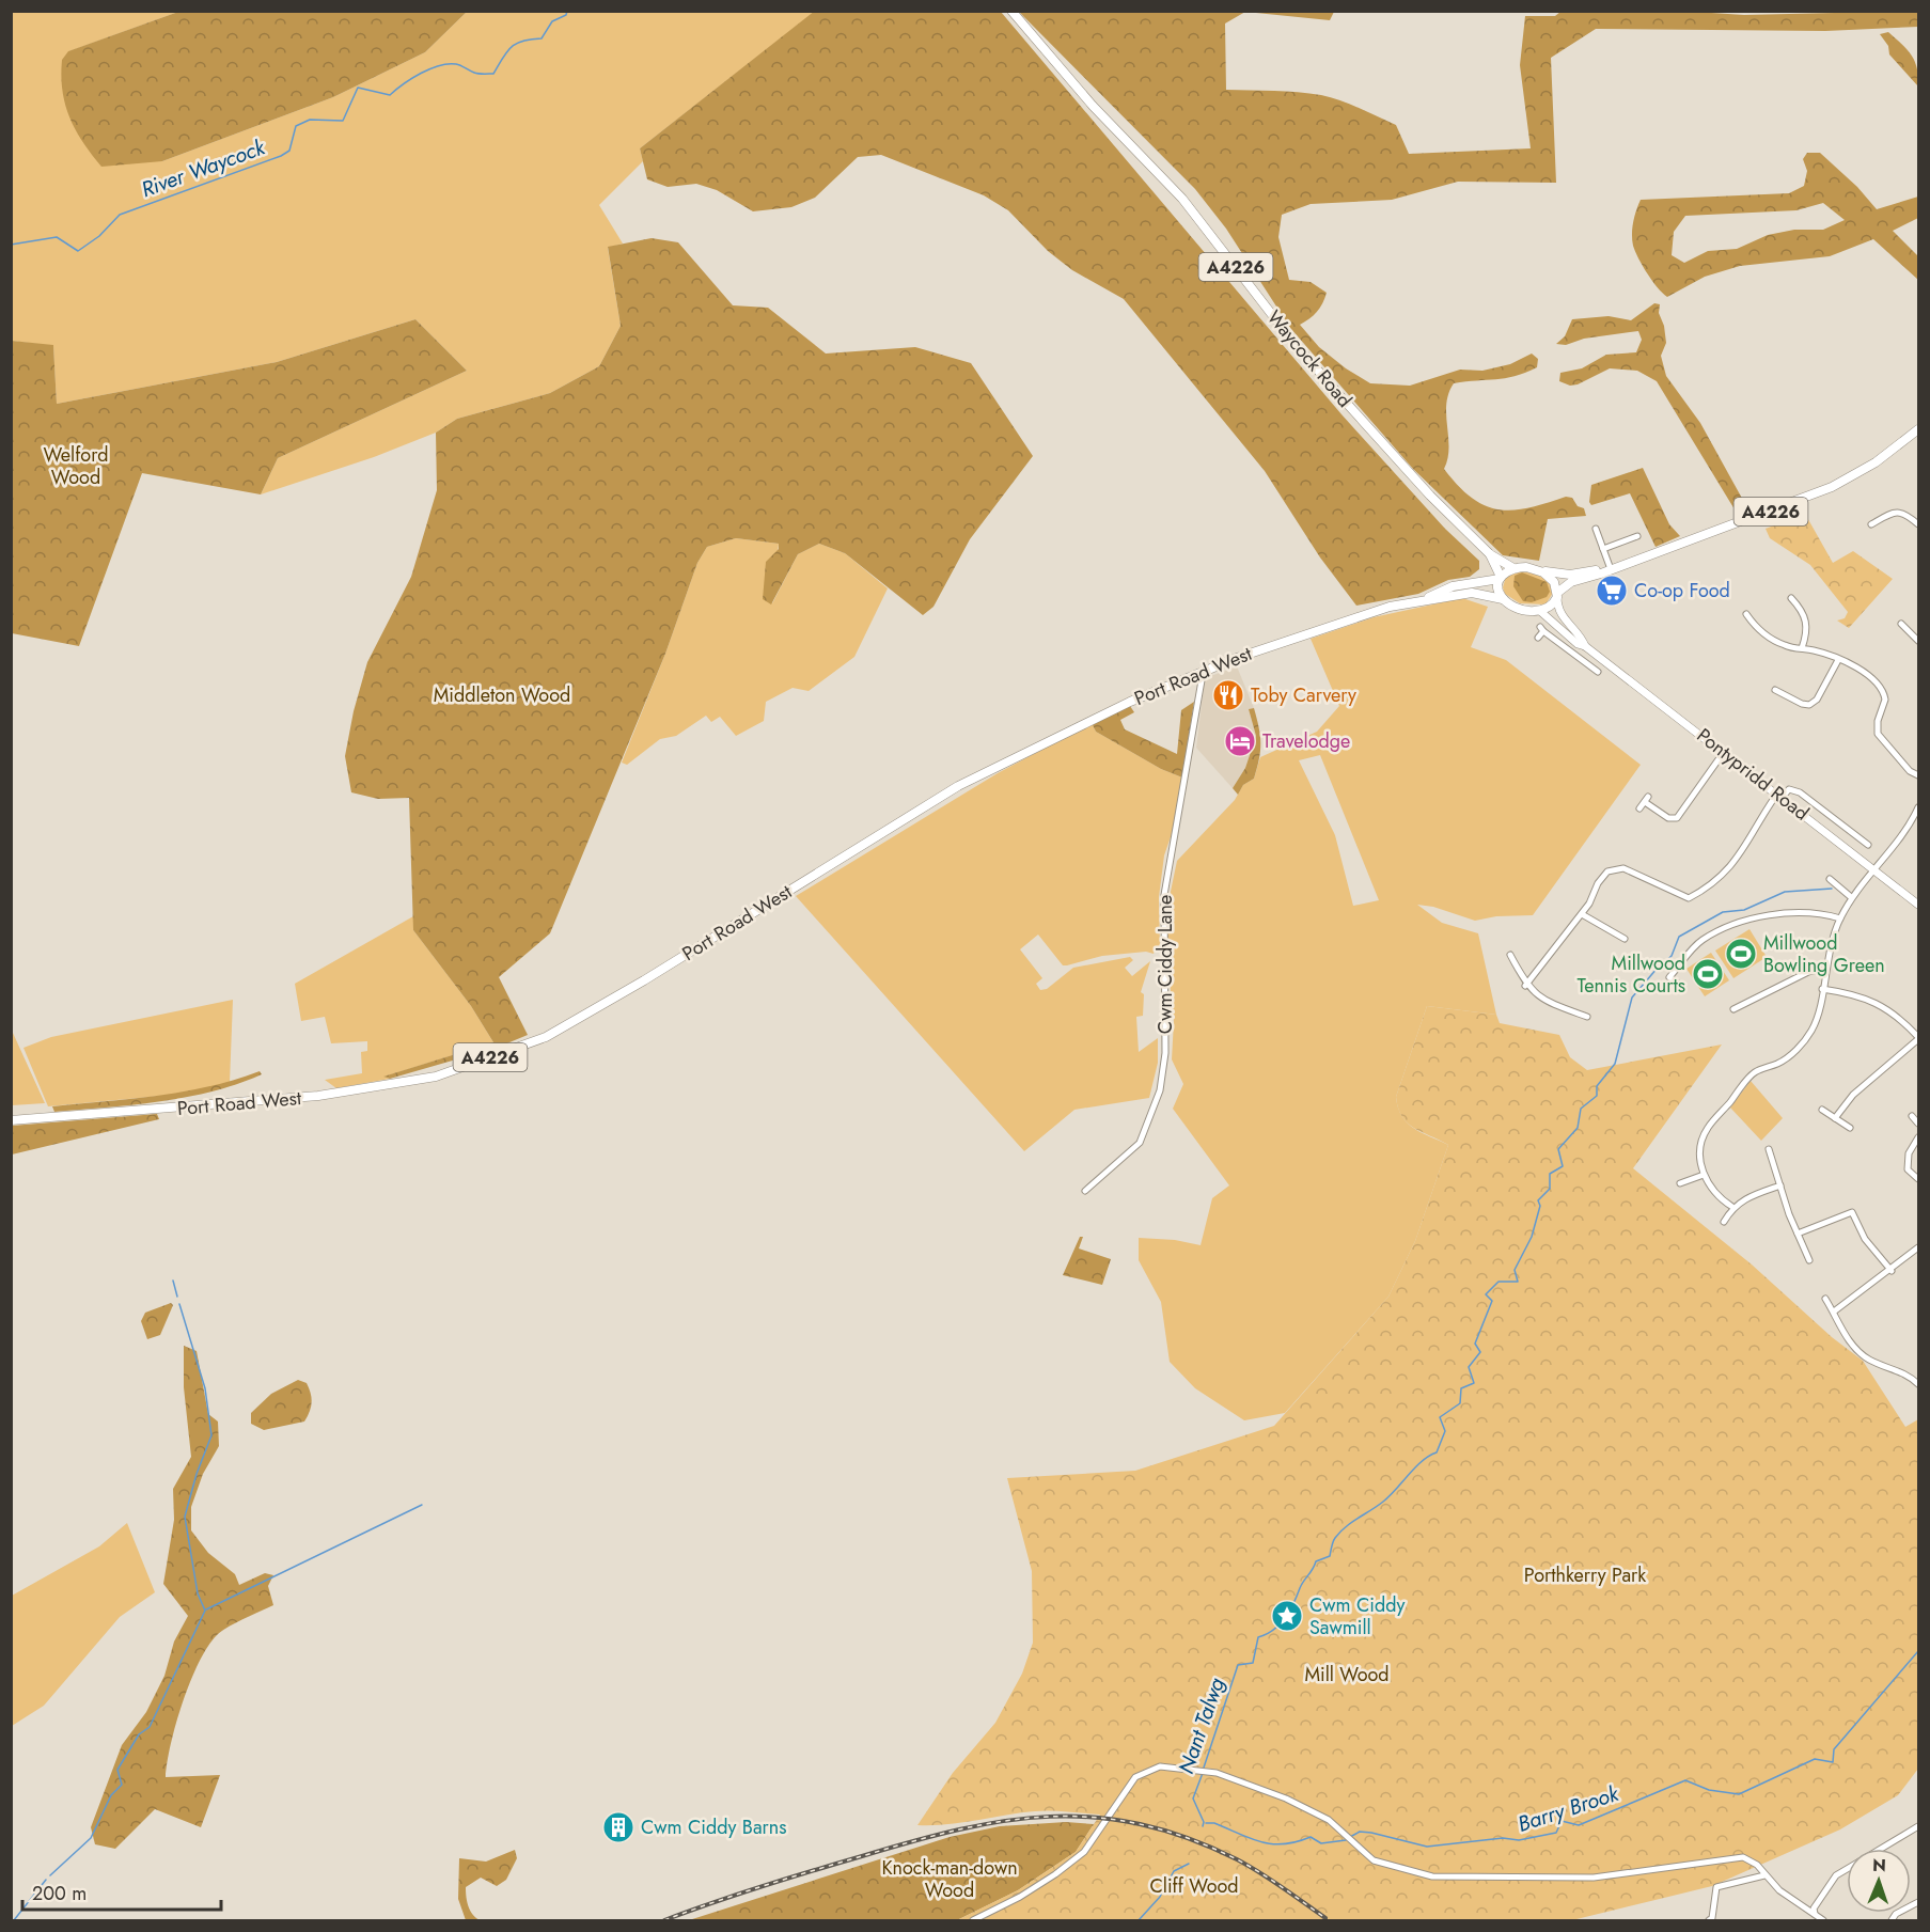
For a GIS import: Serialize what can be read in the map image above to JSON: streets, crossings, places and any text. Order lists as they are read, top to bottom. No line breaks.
{"streets":{"main road":["A4226","Waycock Road","Port Road West","Pontypridd Road"],"street":["Cwm Ciddy Lane"]},"crossings":[["A4226","Waycock Road"],["A4226","Port Road West"],["A4226","Pontypridd Road"],["Waycock Road","Port Road West"],["Waycock Road","Pontypridd Road"],["Port Road West","Pontypridd Road"],["Port Road West","Cwm Ciddy Lane"]],"water":["River Waycock","Nant Talwg","Barry Brook"],"parks":["Welford Wood","Middleton Wood","Porthkerry Park","Mill Wood","Knock-man-down Wood","Cliff Wood"],"places":{"supermarket":["Co-op Food"],"restaurant":["Toby Carvery"],"hotel":["Travelodge"],"sports":["Millwood Bowling Green","Millwood Tennis Courts"],"place":["Cwm Ciddy Sawmill"],"building":["Cwm Ciddy Barns"]},"scale_bar":"200 m","north":"top"}
